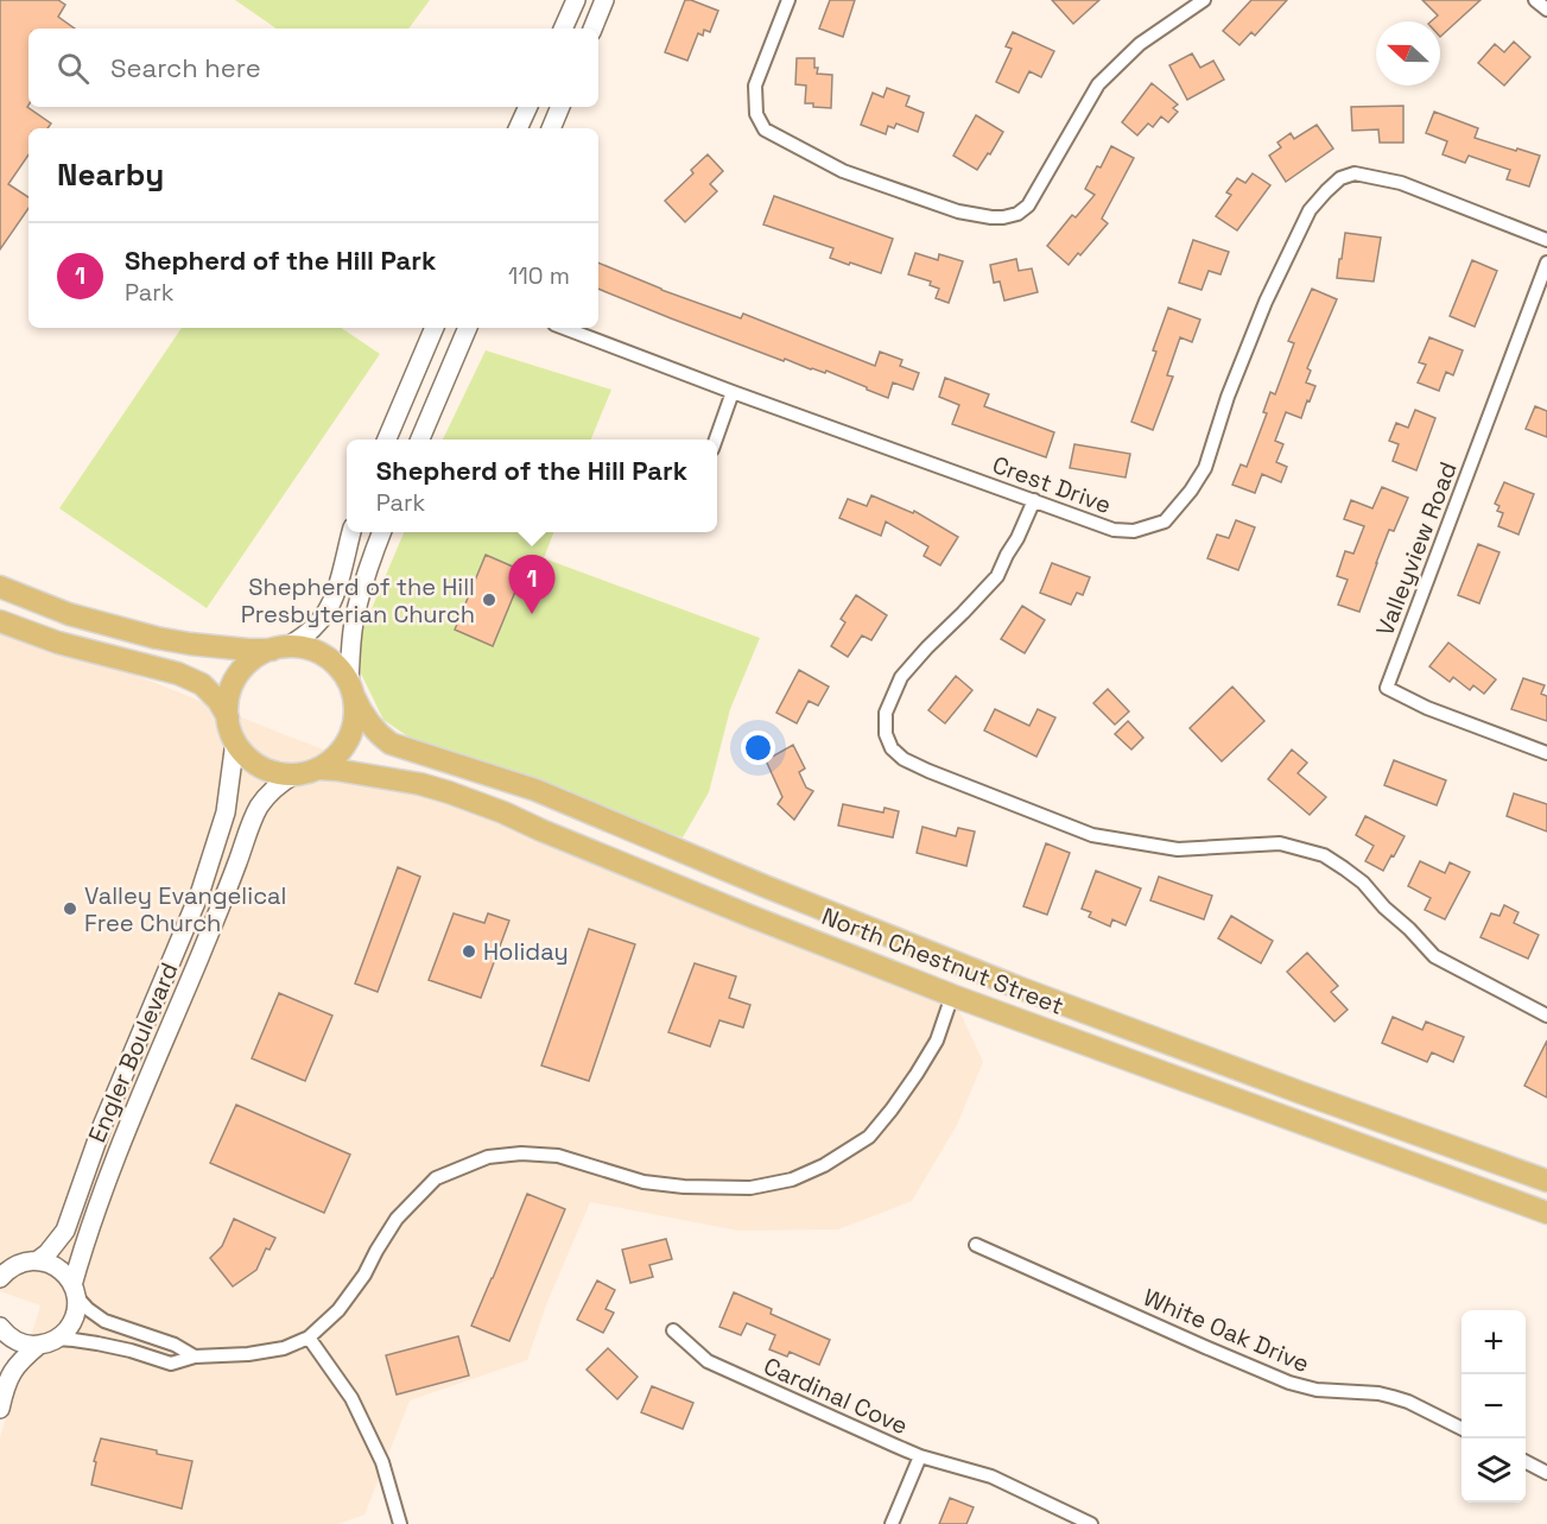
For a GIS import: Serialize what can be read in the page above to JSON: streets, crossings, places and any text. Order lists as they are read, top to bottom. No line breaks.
{"streets":{"main road":["North Chestnut Street","Engler Boulevard"],"street":["Crest Drive","Valleyview Road","White Oak Drive","Cardinal Cove"]},"crossings":[["North Chestnut Street","Engler Boulevard"]],"places":["Shepherd of the Hill Presbyterian Church","Valley Evangelical Free Church","Holiday"],"north":"left","page":{"search":"Search here","heading":"Nearby","list":[{"mark":"1","name":"Shepherd of the Hill Park","note":"Park","value":"110 m"}],"popup":["Shepherd of the Hill Park","Park"],"pins":"1","map_buttons":["+","−"]}}
